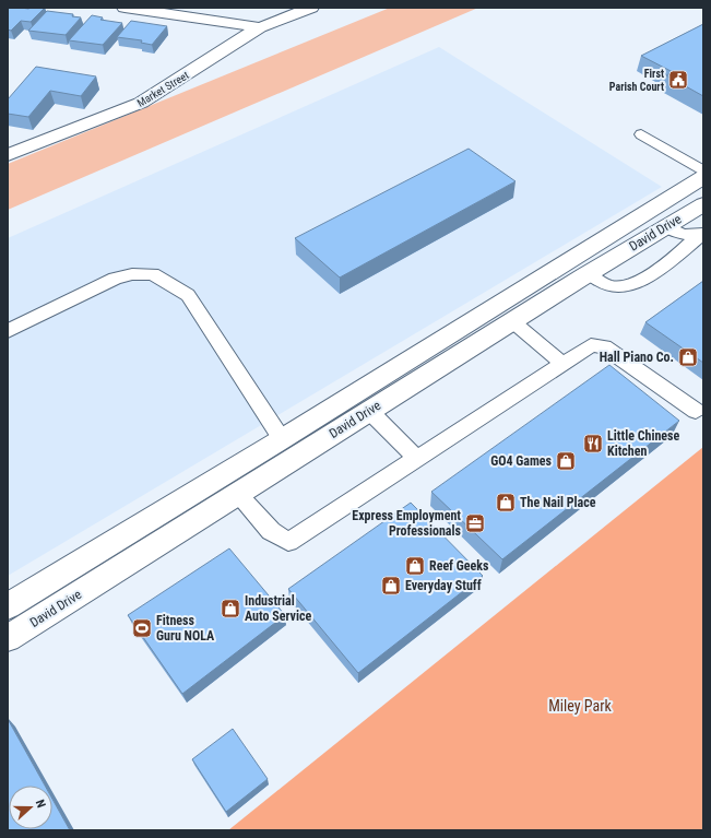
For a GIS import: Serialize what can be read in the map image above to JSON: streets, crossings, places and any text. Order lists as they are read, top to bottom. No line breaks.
{"streets":{"main road":["Market Street","David Drive"]},"parks":["Miley Park"],"places":{"public building":["First Parish Court"],"shop":["Hall Piano Co.","GO4 Games","The Nail Place","Reef Geeks","Everyday Stuff","Industrial Auto Service"],"restaurant":["Little Chinese Kitchen"],"office":["Express Employment Professionals"],"sports":["Fitness Guru NOLA"]},"north":"right"}
